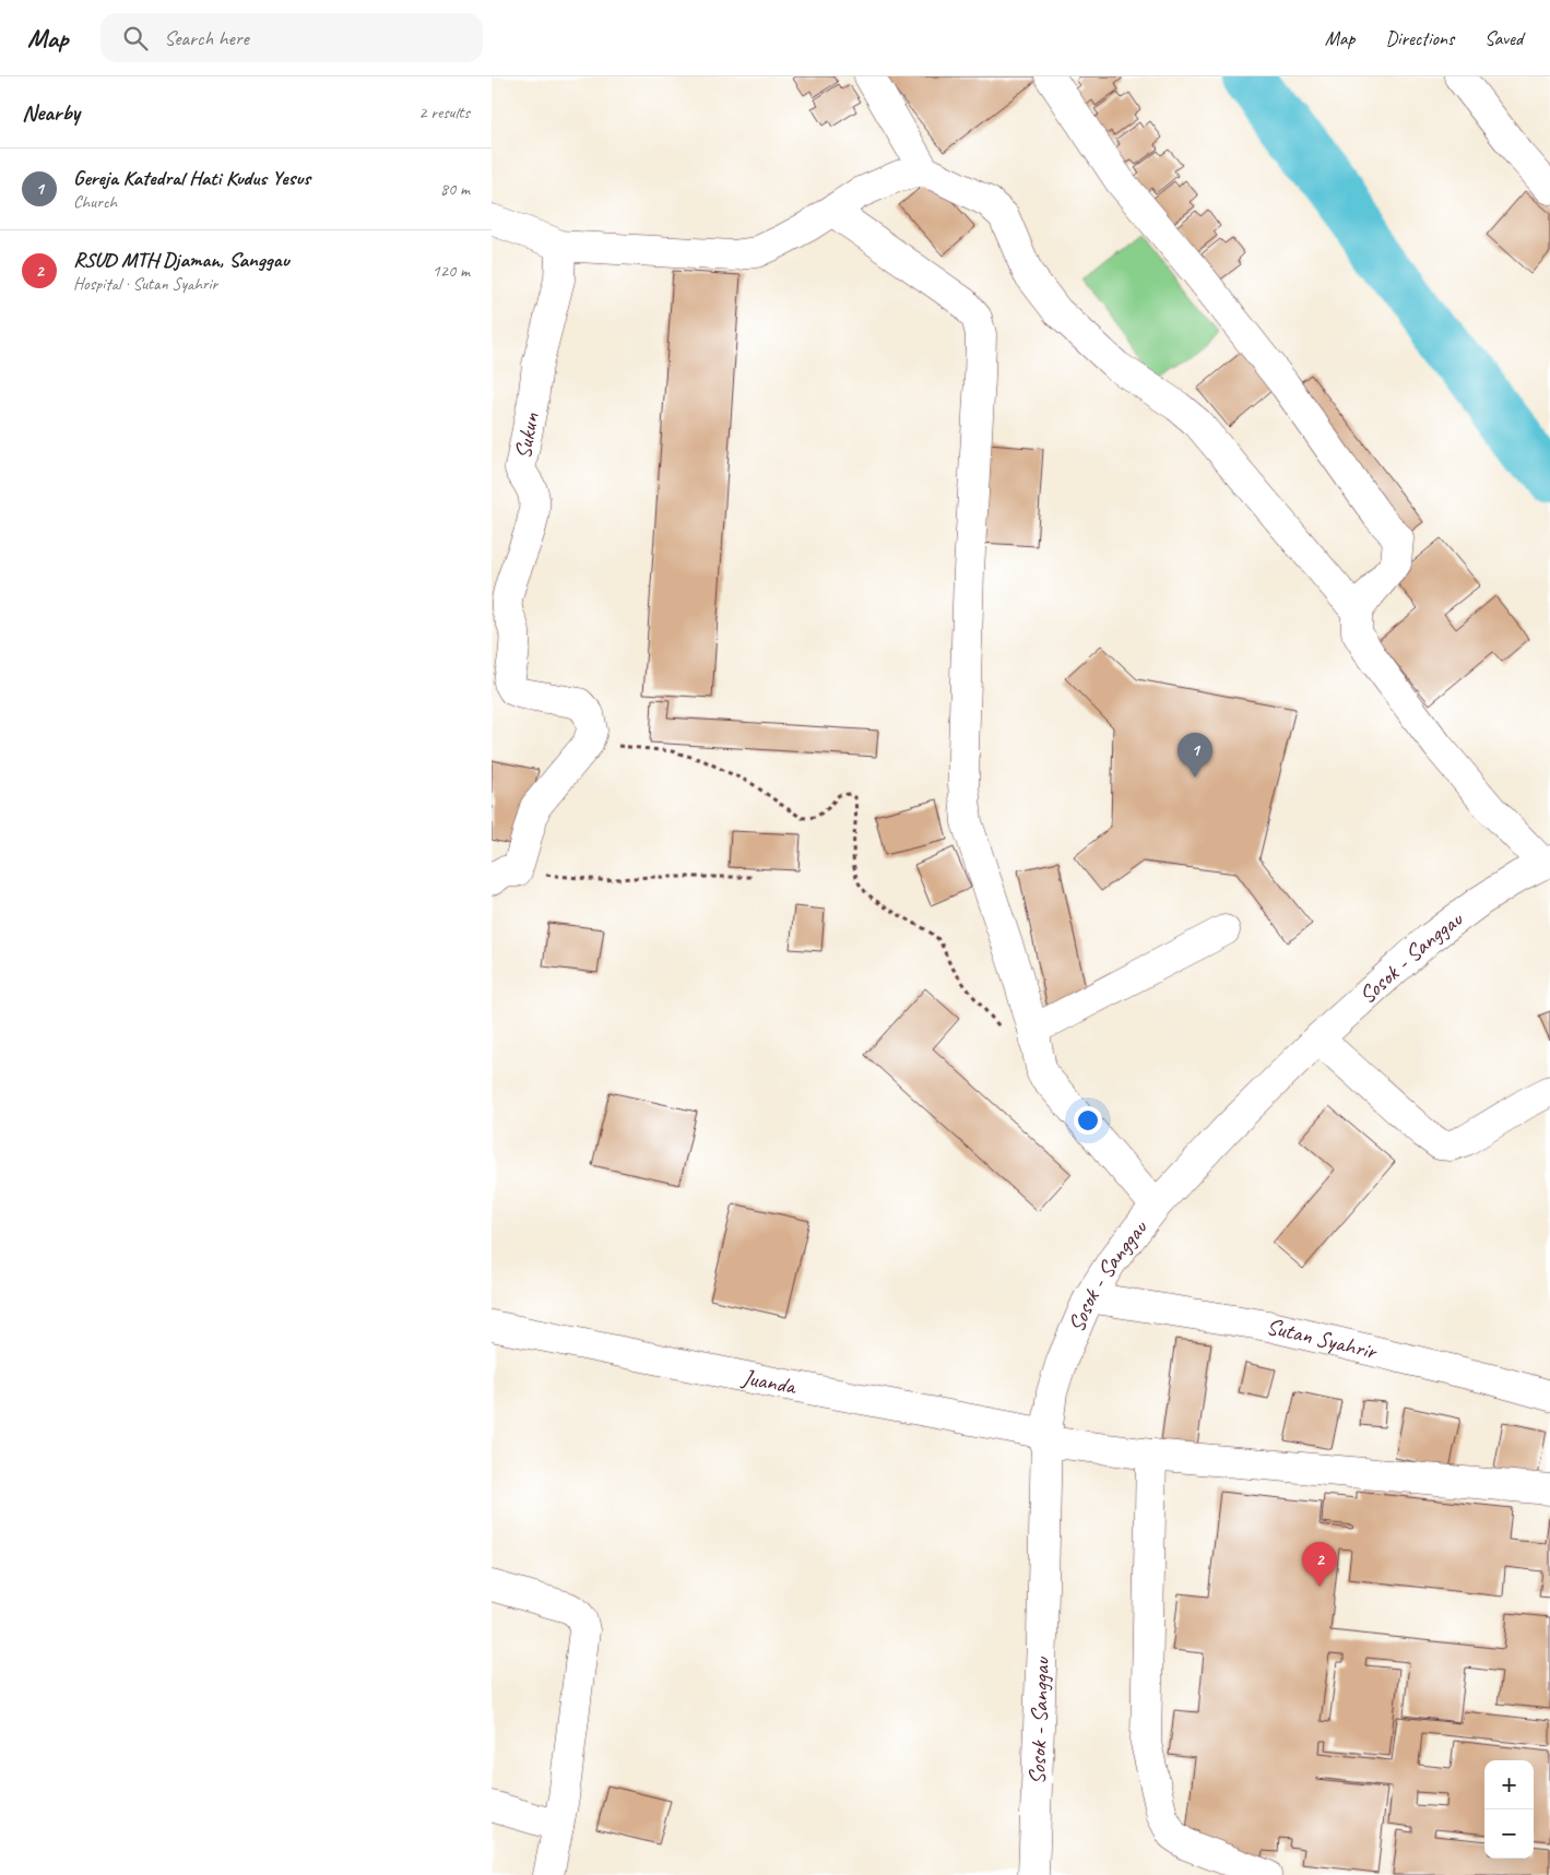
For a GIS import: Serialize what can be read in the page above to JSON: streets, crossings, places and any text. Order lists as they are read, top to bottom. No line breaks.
{"streets":{"main road":["Sukun","Sosok - Sanggau","Sutan Syahrir","Juanda"]},"crossings":[["Sosok - Sanggau","Sutan Syahrir"],["Sosok - Sanggau","Juanda"]],"page":{"header":"Map","search":"Search here","nav":["Map","Directions","Saved"],"heading":["Nearby","2 results"],"list":[{"mark":"1","name":"Gereja Katedral Hati Kudus Yesus","note":"Church","value":"80 m"},{"mark":"2","name":"RSUD MTH Djaman, Sanggau","note":"Hospital · Sutan Syahrir","value":"120 m"}],"pins":["1","2"],"map_buttons":["+","−"]}}
